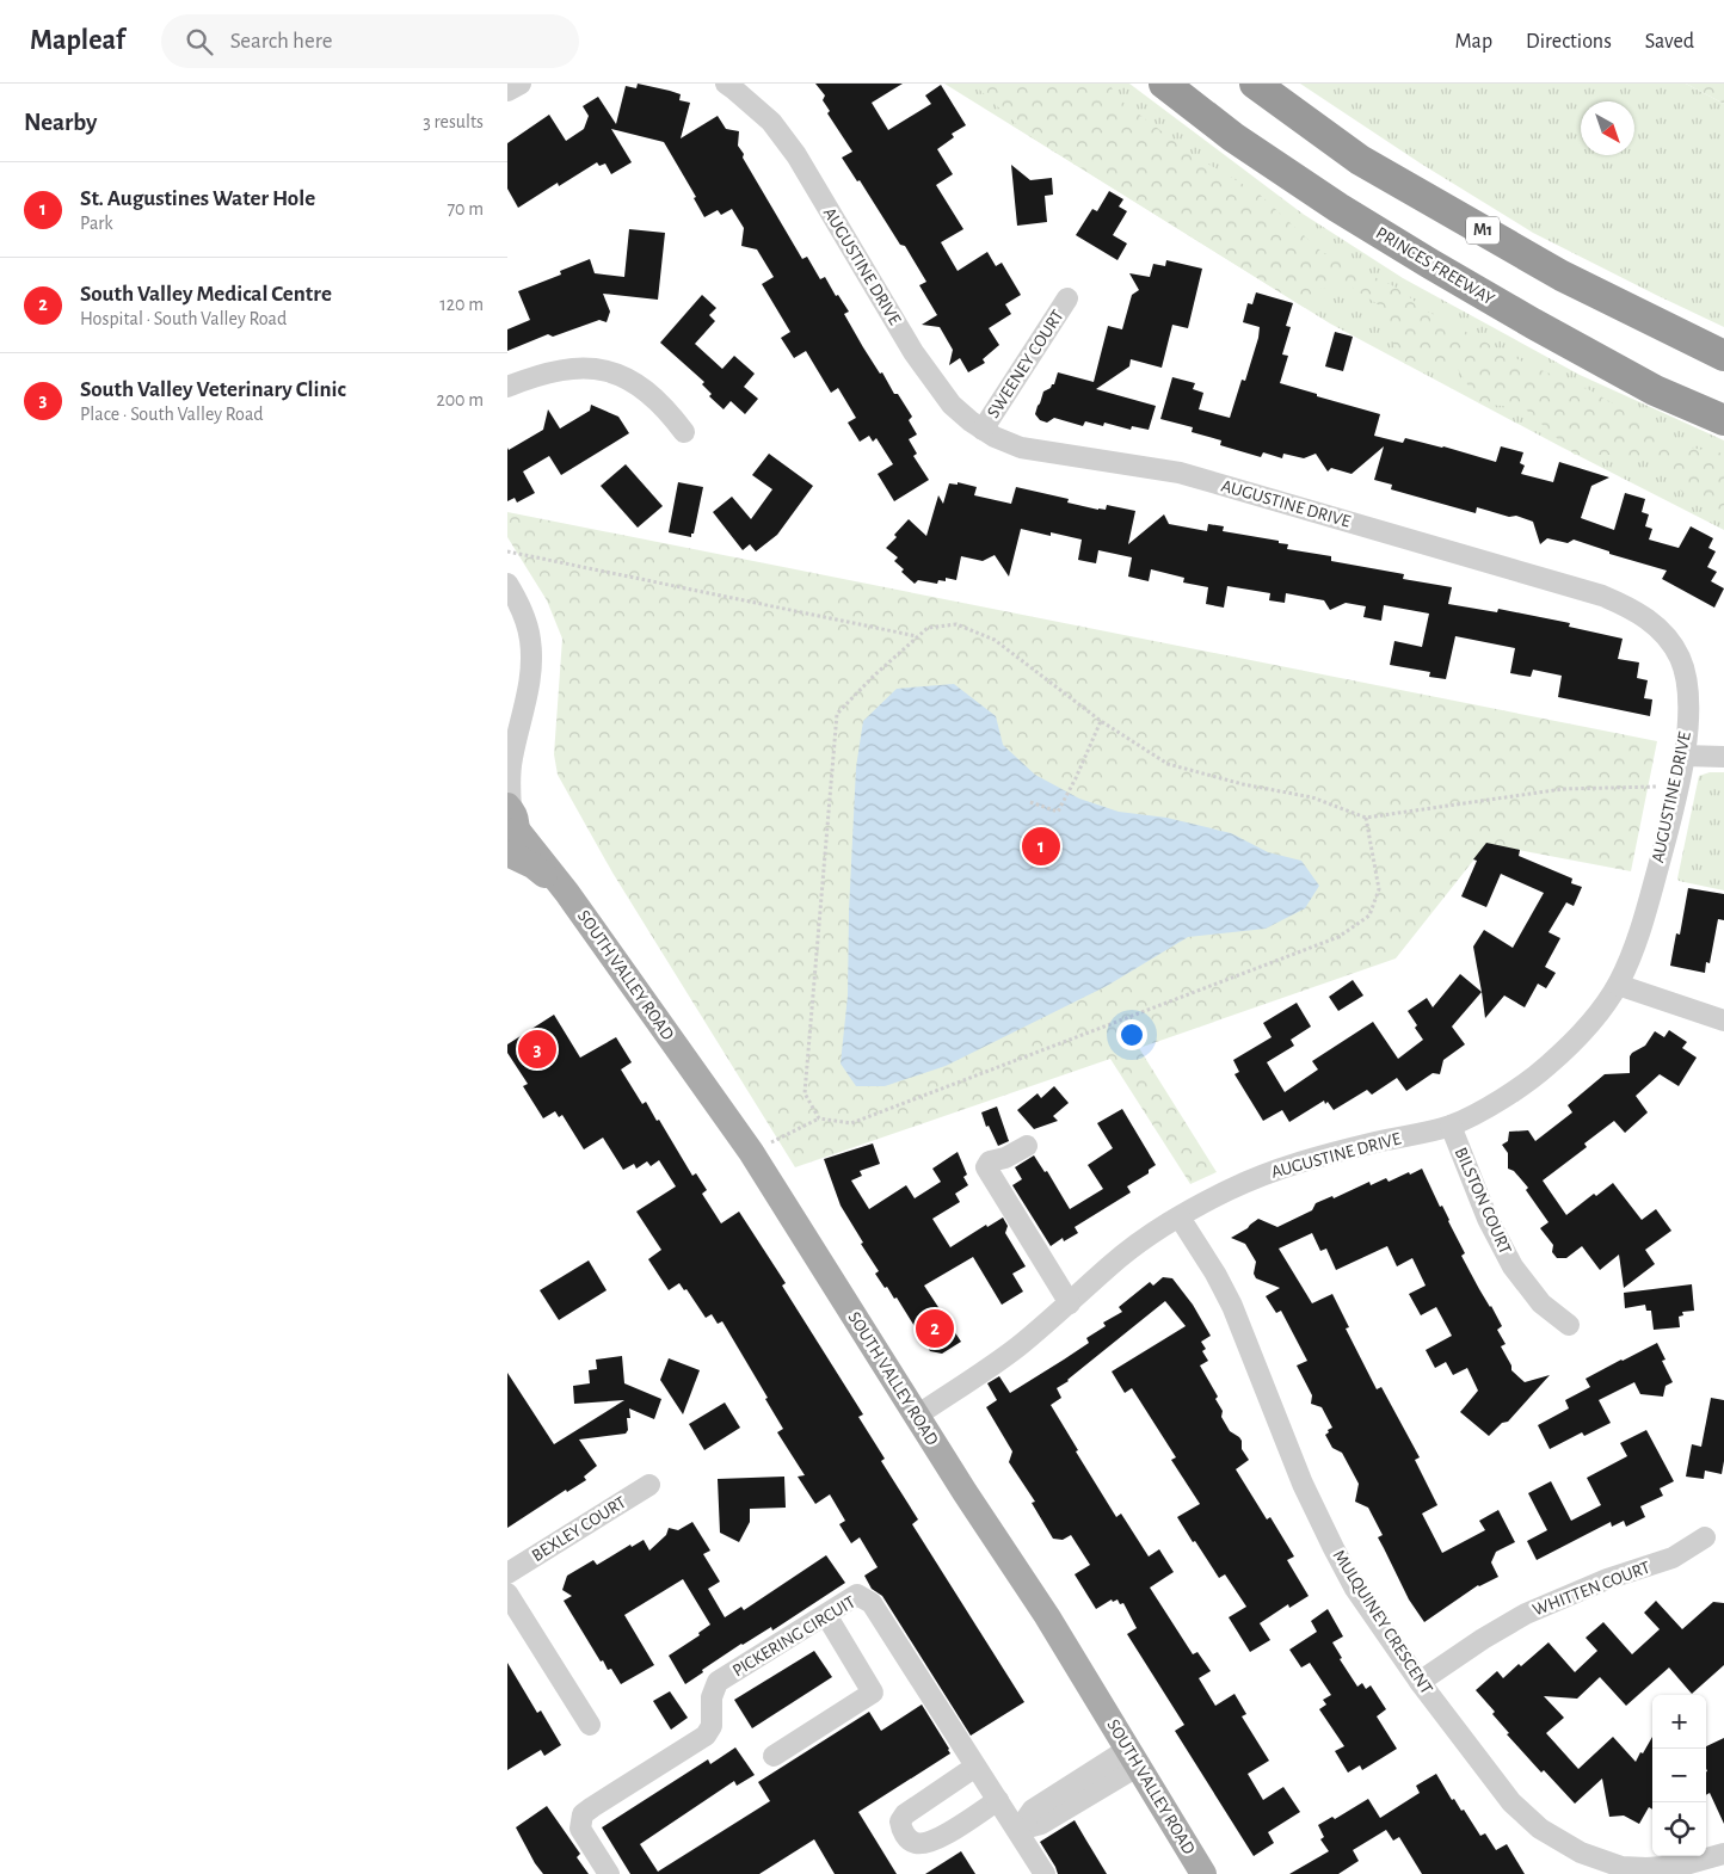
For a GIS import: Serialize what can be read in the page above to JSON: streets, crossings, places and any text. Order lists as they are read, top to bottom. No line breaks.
{"streets":{"highway":["M1","PRINCES FREEWAY"],"main road":["SOUTH VALLEY ROAD"],"street":["AUGUSTINE DRIVE","SWEENEY COURT","BILSTON COURT","BEXLEY COURT","WHITTEN COURT","MULQUINEY CRESCENT","PICKERING CIRCUIT"]},"crossings":[["AUGUSTINE DRIVE","SWEENEY COURT"],["AUGUSTINE DRIVE","SOUTH VALLEY ROAD"],["AUGUSTINE DRIVE","BILSTON COURT"],["AUGUSTINE DRIVE","MULQUINEY CRESCENT"],["WHITTEN COURT","MULQUINEY CRESCENT"]],"north":"bottom right","page":{"header":"Mapleaf","search":"Search here","nav":["Map","Directions","Saved"],"heading":["Nearby","3 results"],"list":[{"mark":"1","name":"St. Augustines Water Hole","note":"Park","value":"70 m"},{"mark":"2","name":"South Valley Medical Centre","note":"Hospital · South Valley Road","value":"120 m"},{"mark":"3","name":"South Valley Veterinary Clinic","note":"Place · South Valley Road","value":"200 m"}],"pins":["1","3","2"],"map_buttons":["+","−"]}}
